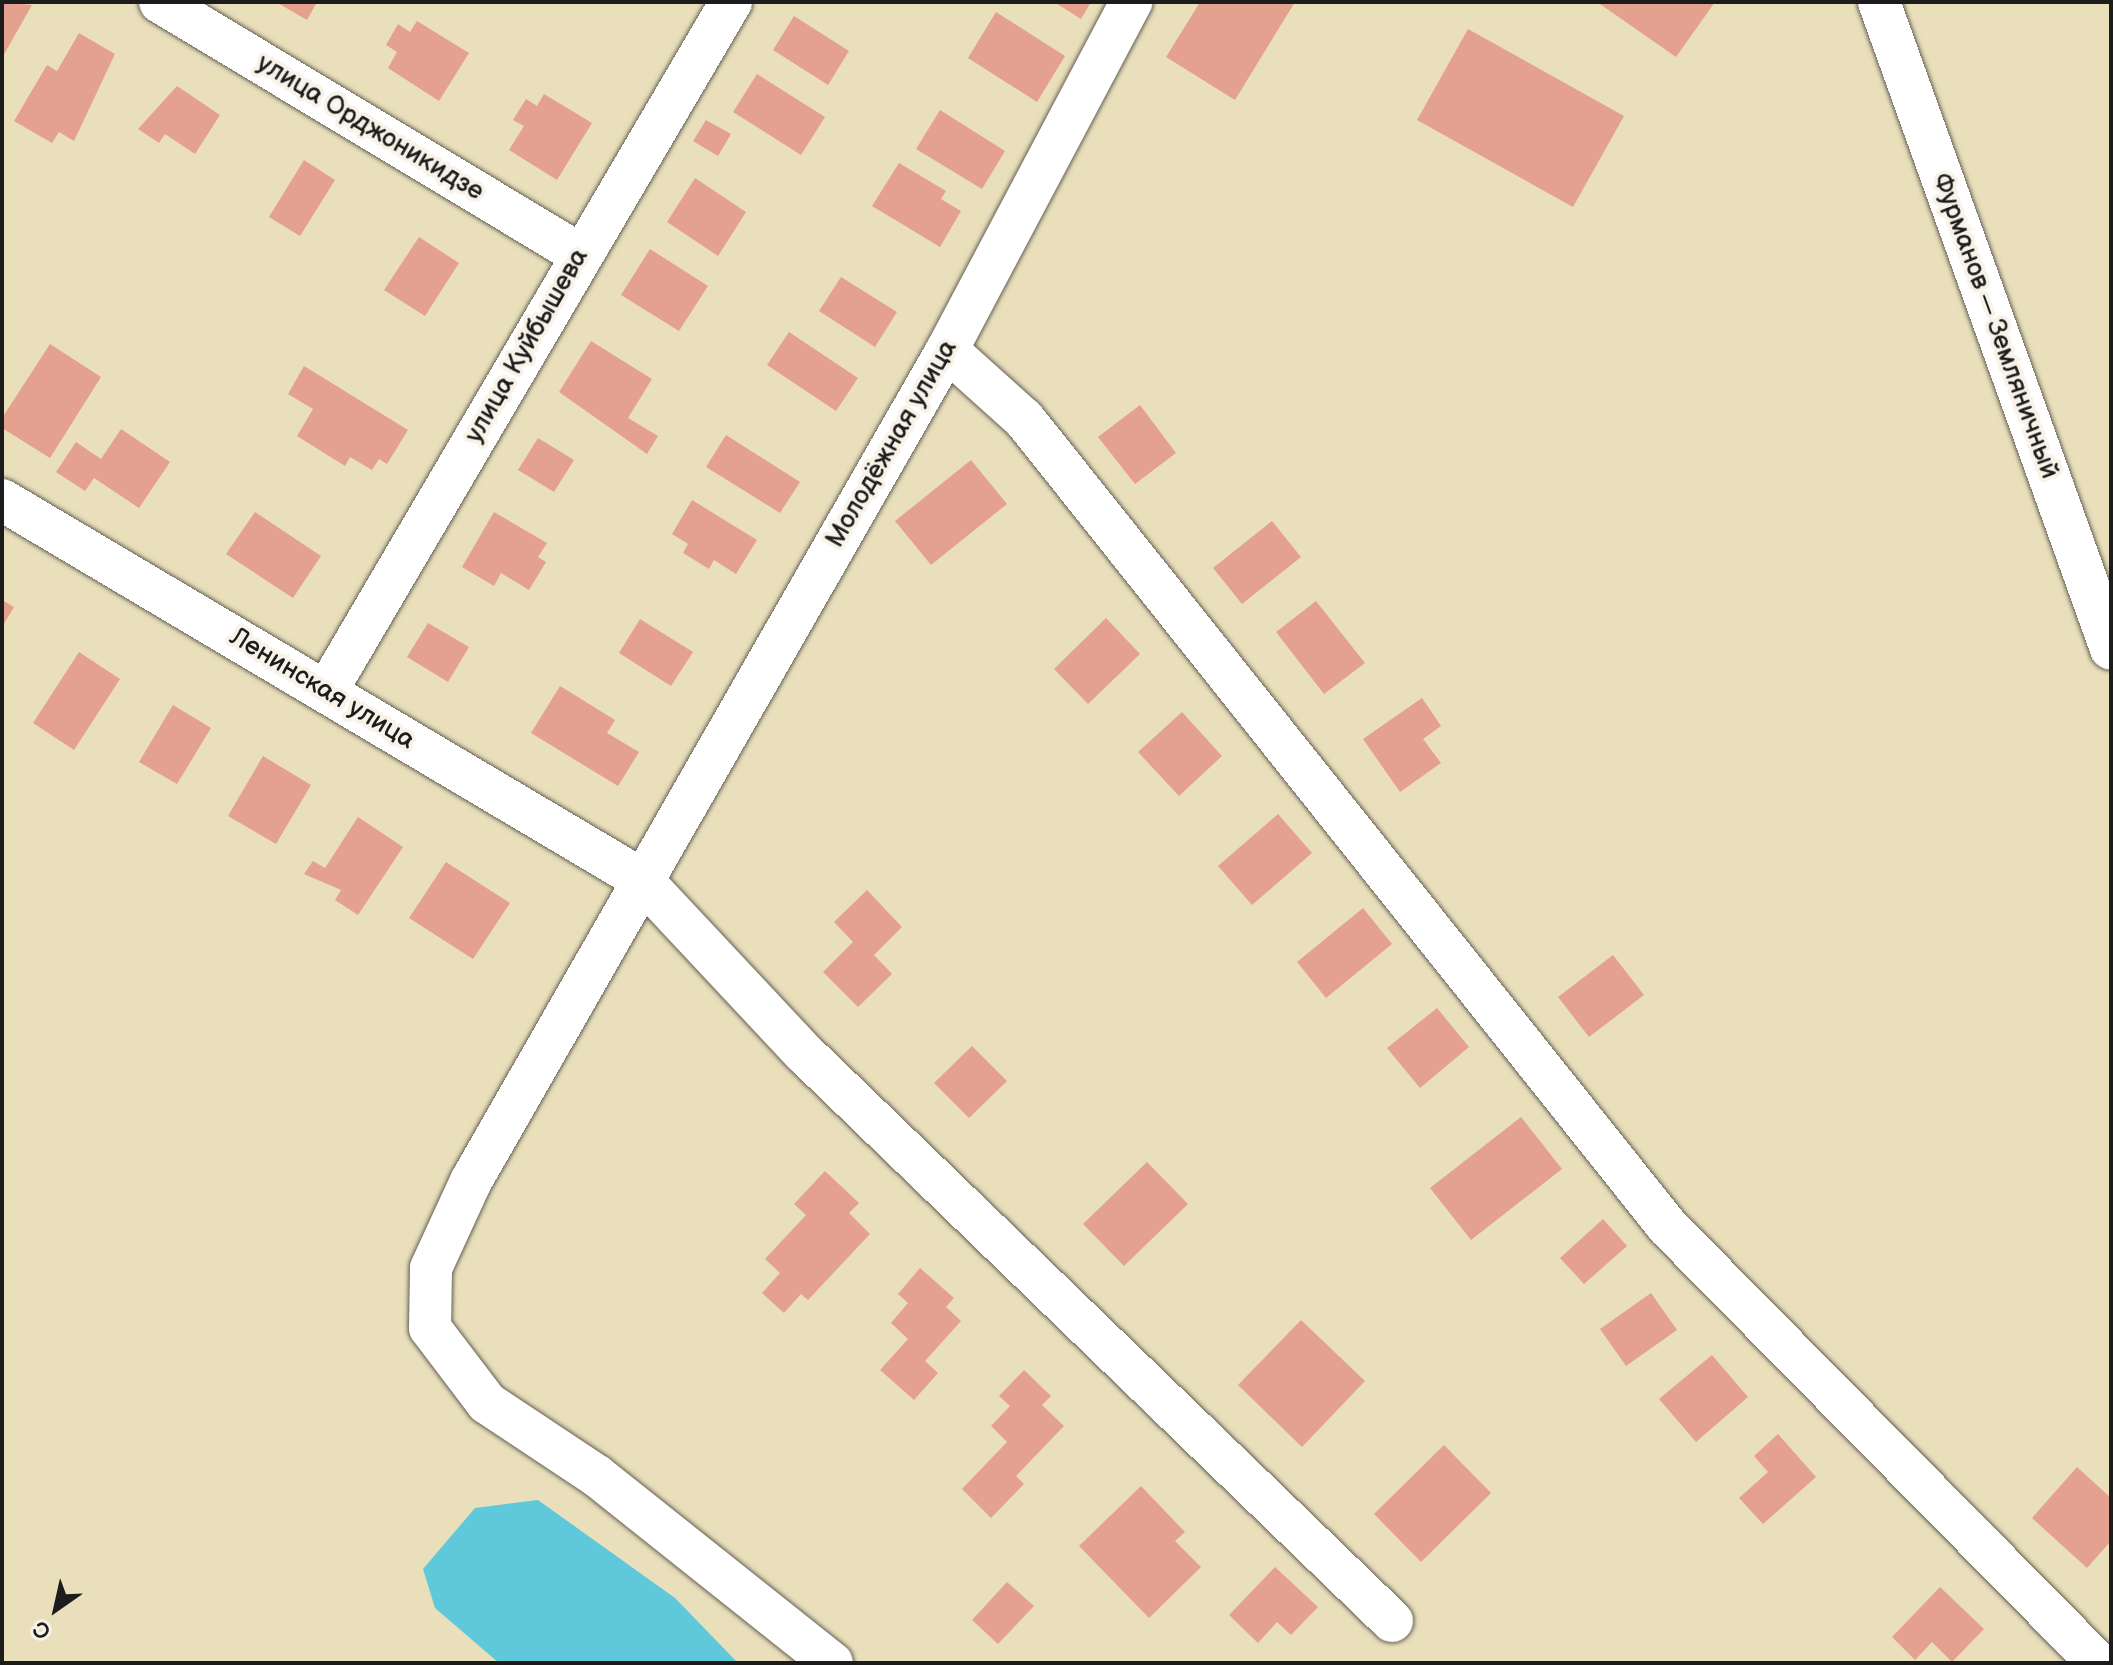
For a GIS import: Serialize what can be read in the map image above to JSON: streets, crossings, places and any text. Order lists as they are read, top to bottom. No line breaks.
{"streets":{"street":["улица Орджоникидзе","Фурманов — Земляничный","улица Куйбышева","Молодёжная улица","Ленинская улица"]},"crossings":[["улица Орджоникидзе","улица Куйбышева"],["улица Куйбышева","Ленинская улица"],["Молодёжная улица","Ленинская улица"]],"north":"bottom left"}
